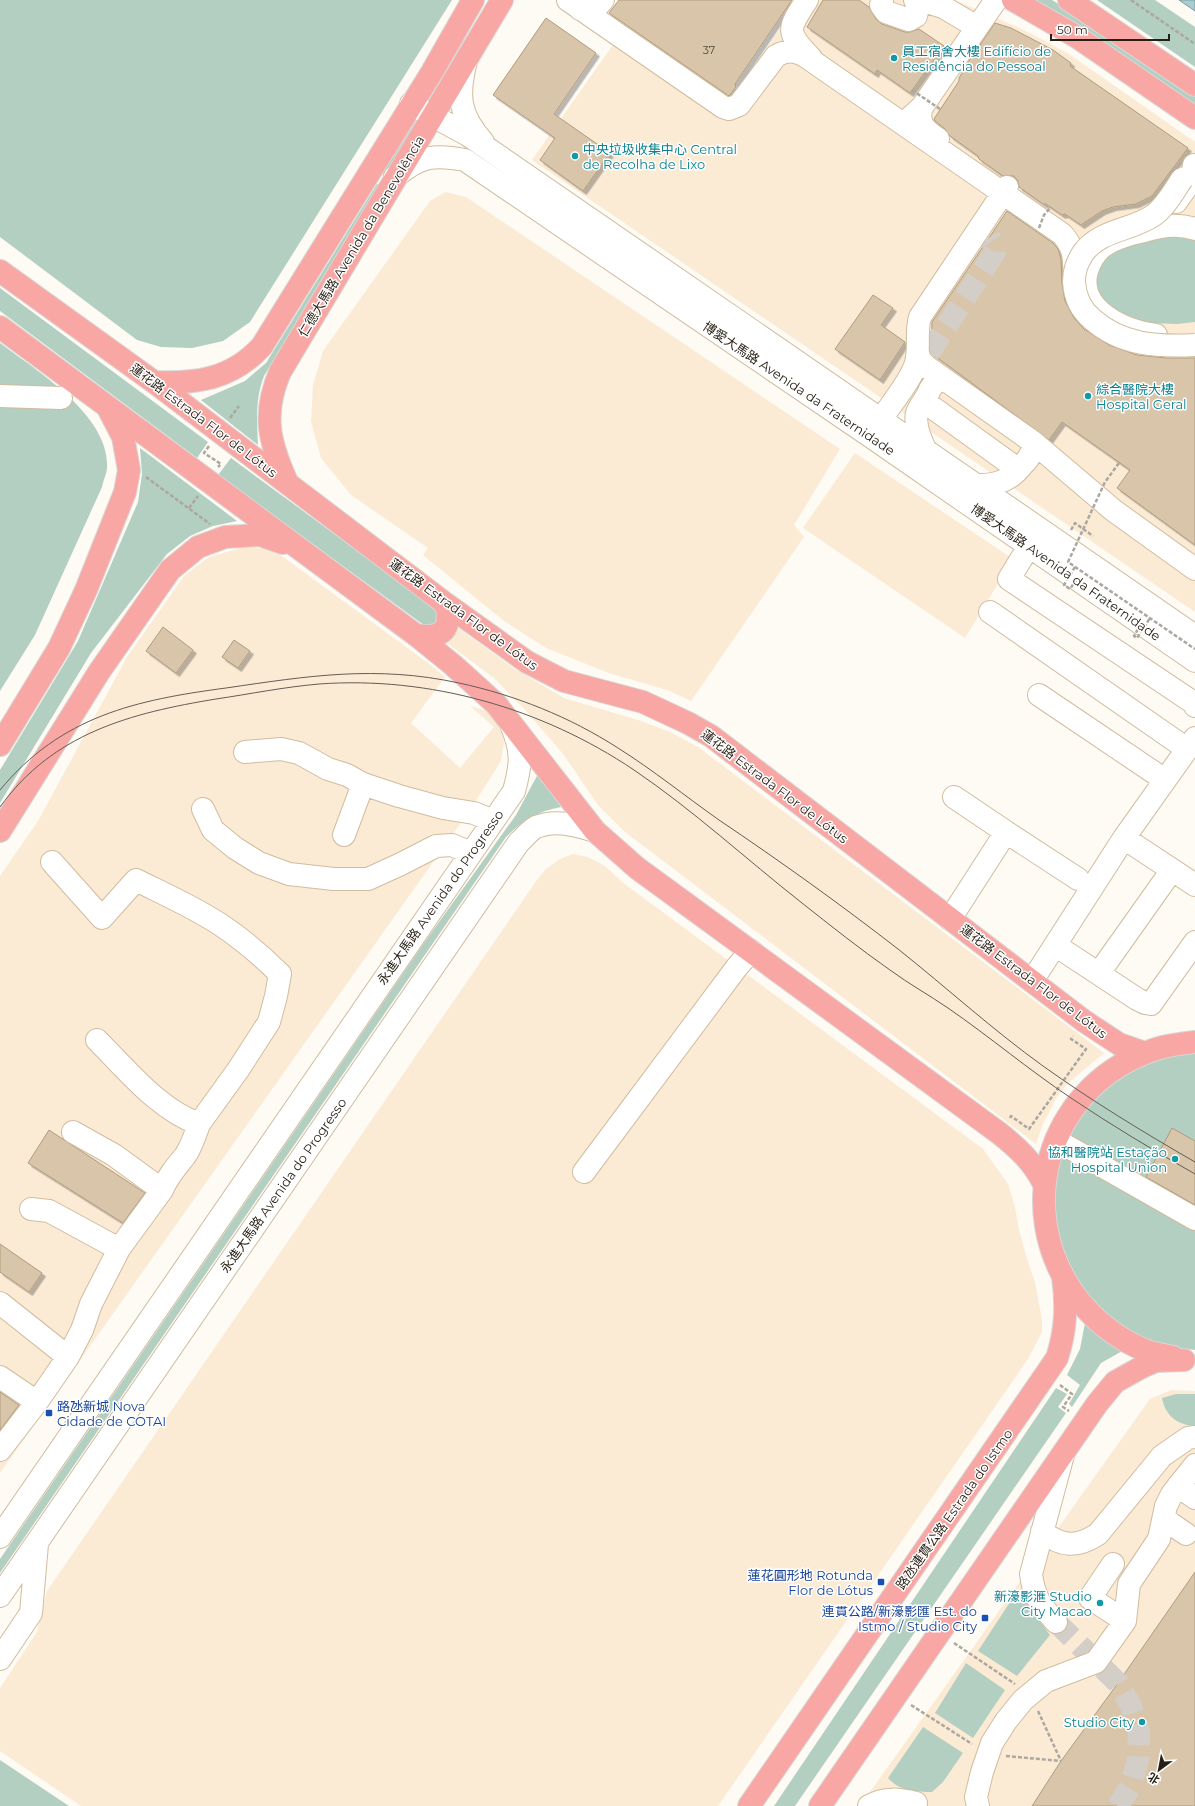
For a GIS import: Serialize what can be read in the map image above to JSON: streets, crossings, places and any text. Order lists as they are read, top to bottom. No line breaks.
{"streets":{"main road":["仁德大馬路 Avenida da Benevolência","蓮花路 Estrada Flor de Lótus","路氹連貫公路 Estrada do Istmo"],"street":["博愛大馬路 Avenida da Fraternidade","永進大馬路 Avenida do Progresso"]},"crossings":[["仁德大馬路 Avenida da Benevolência","博愛大馬路 Avenida da Fraternidade"],["仁德大馬路 Avenida da Benevolência","蓮花路 Estrada Flor de Lótus"]],"places":{"other":["員工宿舍大樓 Edifício de Residência do Pessoal","中央垃圾收集中心 Central de Recolha de Lixo","綜合醫院大樓 Hospital Geral","協和醫院站 Estação Hospital Union","新濠影滙 Studio City Macao","Studio City"],"transit":["路氹新城 Nova Cidade de COTAI","蓮花圓形地 Rotunda Flor de Lótus","連貫公路/新濠影匯 Est. do Istmo / Studio City"]},"house_numbers":["37"],"scale_bar":"50 m","north":"bottom left"}
